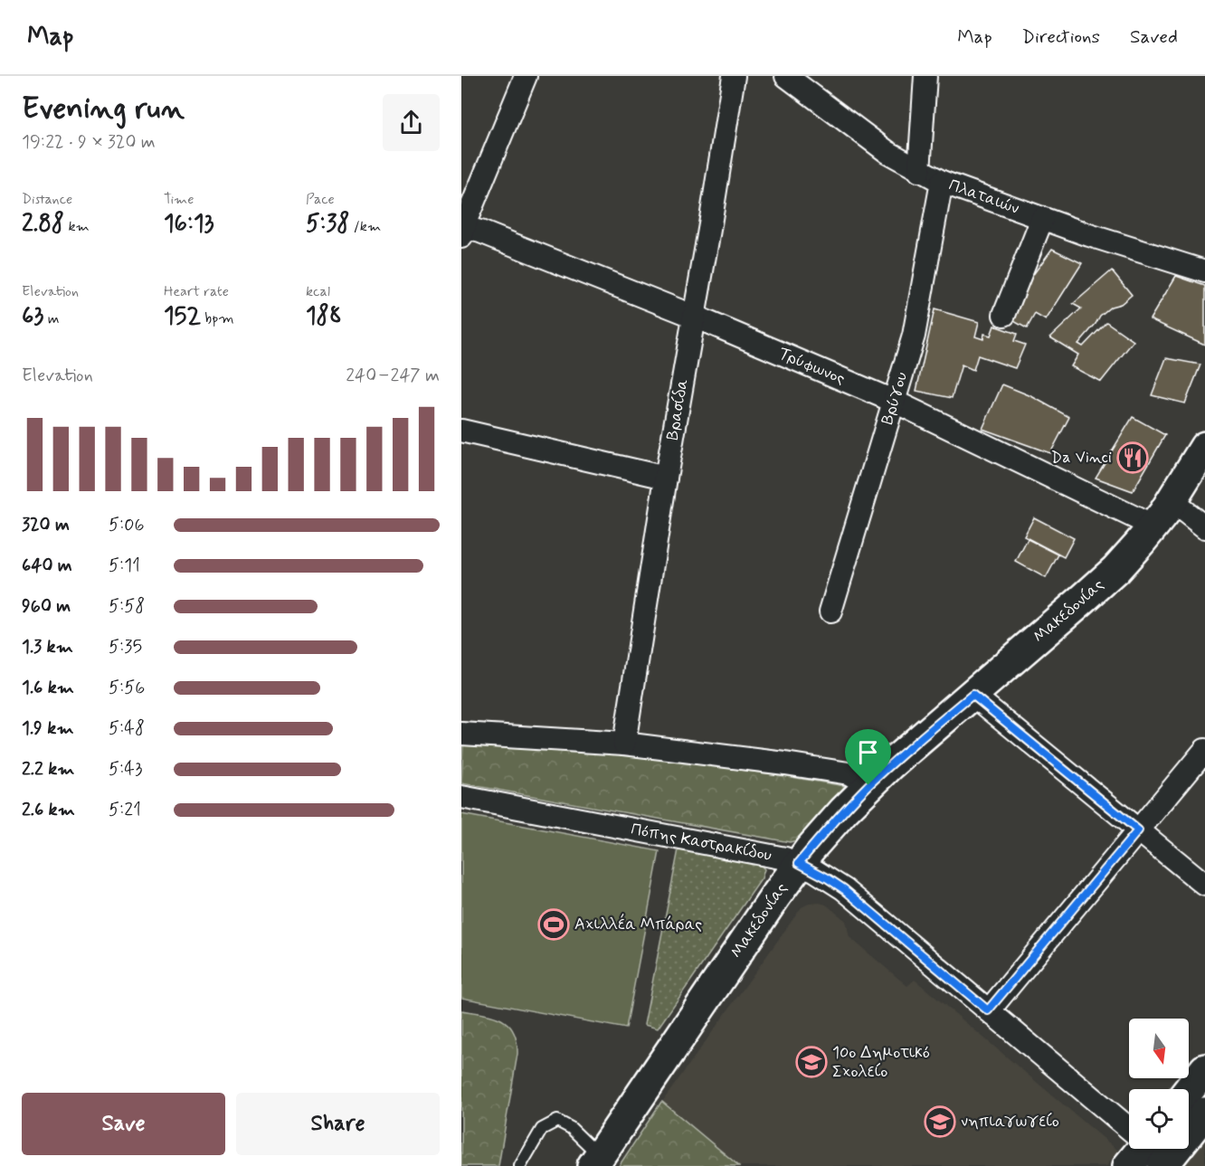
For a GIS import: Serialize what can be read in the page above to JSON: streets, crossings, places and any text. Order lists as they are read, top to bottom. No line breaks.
{"streets":{"street":["Πλαταιών","Τρύφωνος","Βρύγου","Βρασίδα","Μακεδονίας","Πόπης Καστρακίδου"]},"crossings":[["Πλαταιών","Βρύγου"],["Τρύφωνος","Βρύγου"],["Τρύφωνος","Βρασίδα"],["Τρύφωνος","Μακεδονίας"],["Μακεδονίας","Πόπης Καστρακίδου"]],"places":{"restaurant":["Da Vinci"],"sports":["Αχιλλέα Μπάρας"],"school or university":["10ο Δημοτικό Σχολείο","νηπιαγωγείο"]},"north":"bottom","page":{"header":"Map","nav":["Map","Directions","Saved"],"heading":["Evening run","19:22 · 9 × 320 m"],"stats":[["Distance","2.88 km"],["Time","16:13"],["Pace","5:38 /km"],["Elevation","63 m"],["Heart rate","152 bpm"],["kcal","188"]],"chart":["Elevation","240–247 m"],"list":[{"name":"320 m","note":"5:06"},{"name":"640 m","note":"5:11"},{"name":"960 m","note":"5:58"},{"name":"1.3 km","note":"5:35"},{"name":"1.6 km","note":"5:56"},{"name":"1.9 km","note":"5:48"},{"name":"2.2 km","note":"5:43"},{"name":"2.6 km","note":"5:21"}],"buttons":["Save","Share"]}}
